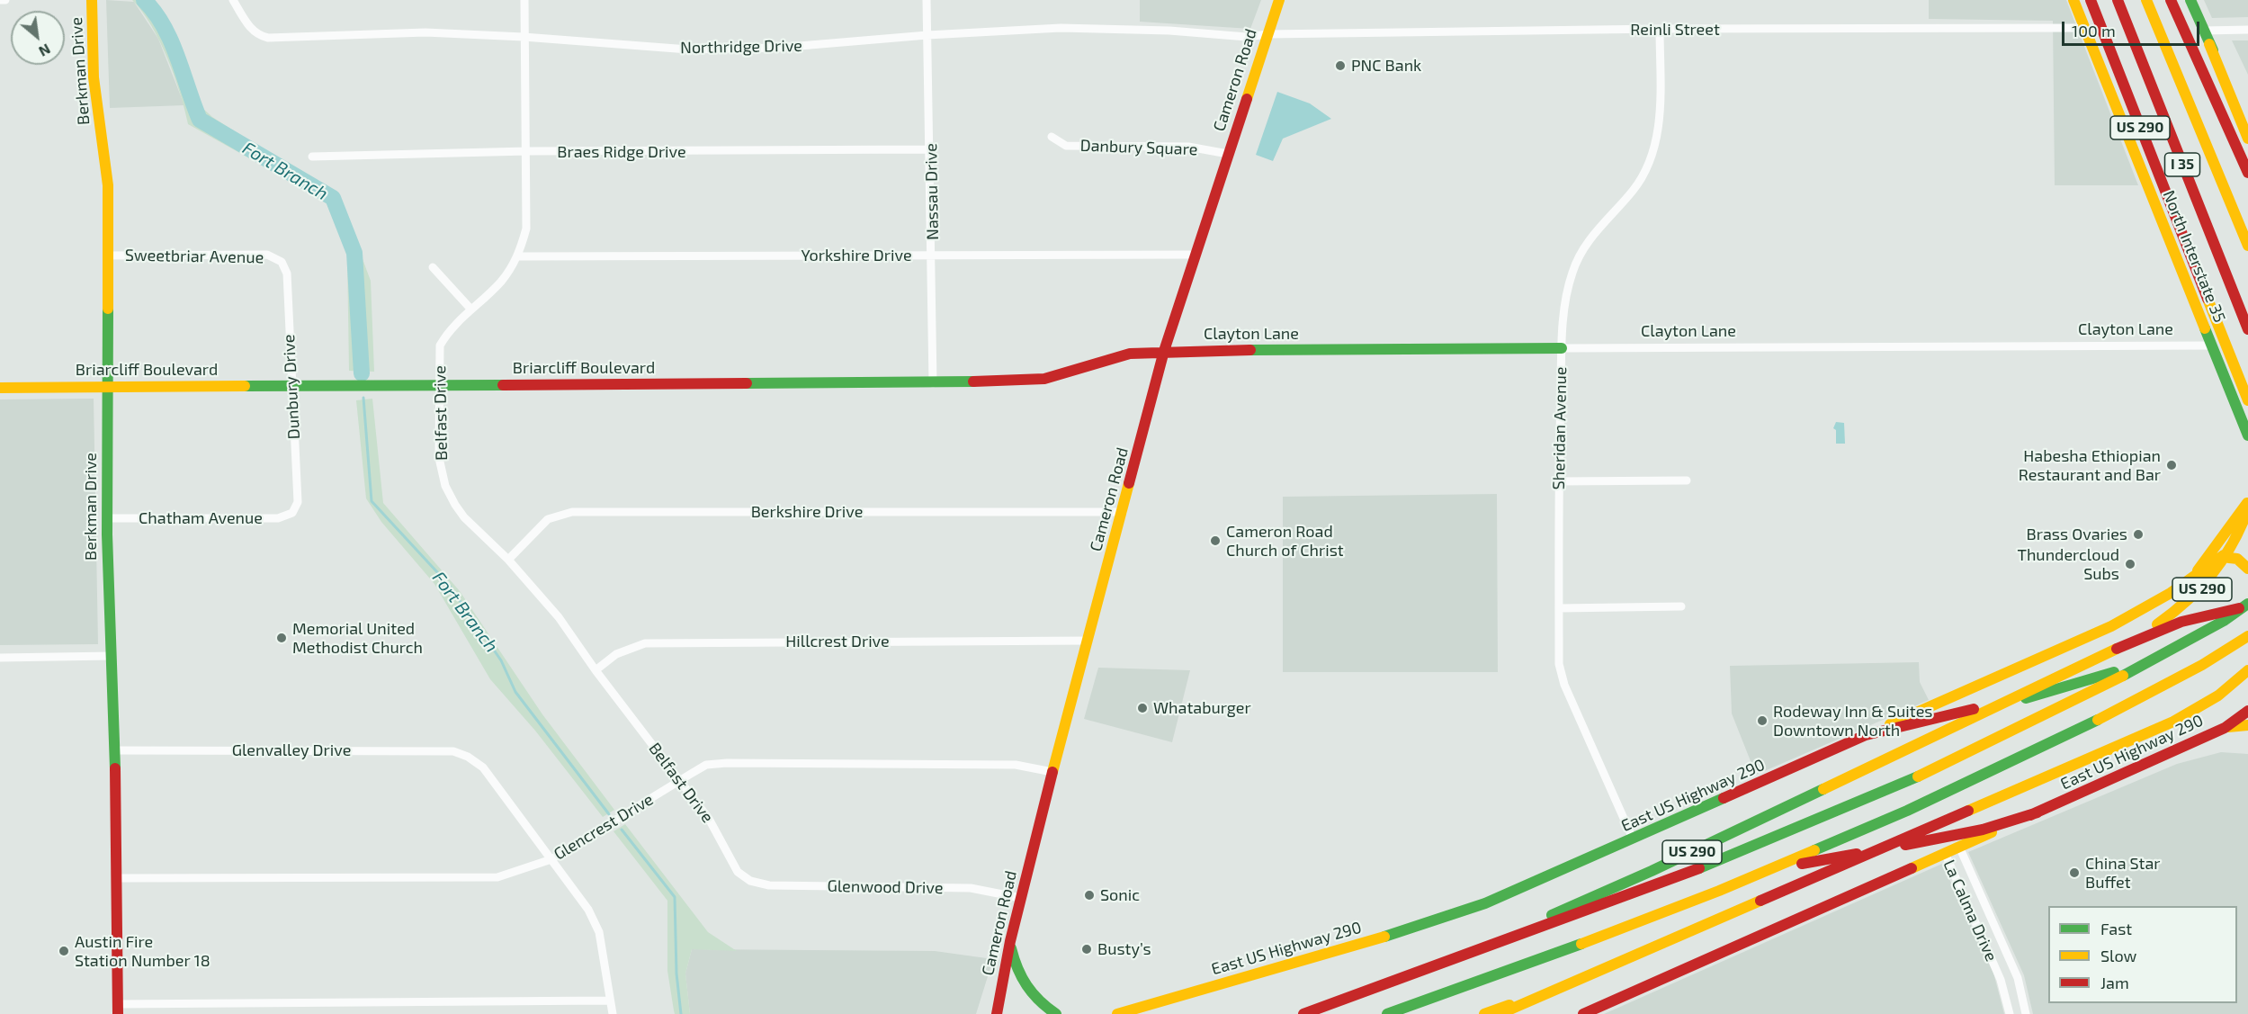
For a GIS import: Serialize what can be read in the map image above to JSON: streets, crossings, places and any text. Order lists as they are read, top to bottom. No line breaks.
{"streets":{"main road":["Berkman Drive","Cameron Road","US 290","I 35","North Interstate 35","Clayton Lane","Briarcliff Boulevard","East US Highway 290"],"street":["Reinli Street","Northridge Drive","Danbury Square","Braes Ridge Drive","Nassau Drive","Yorkshire Drive","Sweetbriar Avenue","Dunbury Drive","Belfast Drive","Sheridan Avenue","Berkshire Drive","Chatham Avenue","Hillcrest Drive","Glenvalley Drive","Glencrest Drive","Glenwood Drive","La Calma Drive"]},"crossings":[["Reinli Street","Northridge Drive"],["Reinli Street","Cameron Road"],["Reinli Street","North Interstate 35"],["Reinli Street","Sheridan Avenue"],["Northridge Drive","Cameron Road"],["Northridge Drive","Nassau Drive"],["Northridge Drive","Belfast Drive"],["Berkman Drive","Sweetbriar Avenue"],["Berkman Drive","Briarcliff Boulevard"],["Berkman Drive","Chatham Avenue"],["Berkman Drive","Glenvalley Drive"],["Berkman Drive","Glencrest Drive"],["Cameron Road","Danbury Square"],["Cameron Road","Yorkshire Drive"],["Cameron Road","Clayton Lane"],["Cameron Road","Briarcliff Boulevard"],["Cameron Road","Berkshire Drive"],["Cameron Road","Hillcrest Drive"],["Cameron Road","Glencrest Drive"],["Cameron Road","Glenwood Drive"],["Braes Ridge Drive","Nassau Drive"],["Braes Ridge Drive","Belfast Drive"],["Nassau Drive","Yorkshire Drive"],["Nassau Drive","Briarcliff Boulevard"],["Yorkshire Drive","Belfast Drive"],["Sweetbriar Avenue","Dunbury Drive"],["North Interstate 35","Clayton Lane"],["Clayton Lane","Briarcliff Boulevard"],["Clayton Lane","Sheridan Avenue"],["Briarcliff Boulevard","Dunbury Drive"],["Briarcliff Boulevard","Belfast Drive"],["Dunbury Drive","Chatham Avenue"],["Belfast Drive","Berkshire Drive"],["Belfast Drive","Hillcrest Drive"],["Belfast Drive","Glencrest Drive"],["Belfast Drive","Glenwood Drive"],["Sheridan Avenue","East US Highway 290"],["Glenvalley Drive","Glencrest Drive"],["East US Highway 290","La Calma Drive"]],"water":["Fort Branch"],"places":["PNC Bank","Habesha Ethiopian Restaurant and Bar","Brass Ovaries","Cameron Road Church of Christ","Thundercloud Subs","Memorial United Methodist Church","Whataburger","Rodeway Inn & Suites Downtown North","China Star Buffet","Sonic","Busty’s","Austin Fire Station Number 18"],"legend":["Fast","Slow","Jam"],"scale_bar":"100 m","north":"bottom right"}
